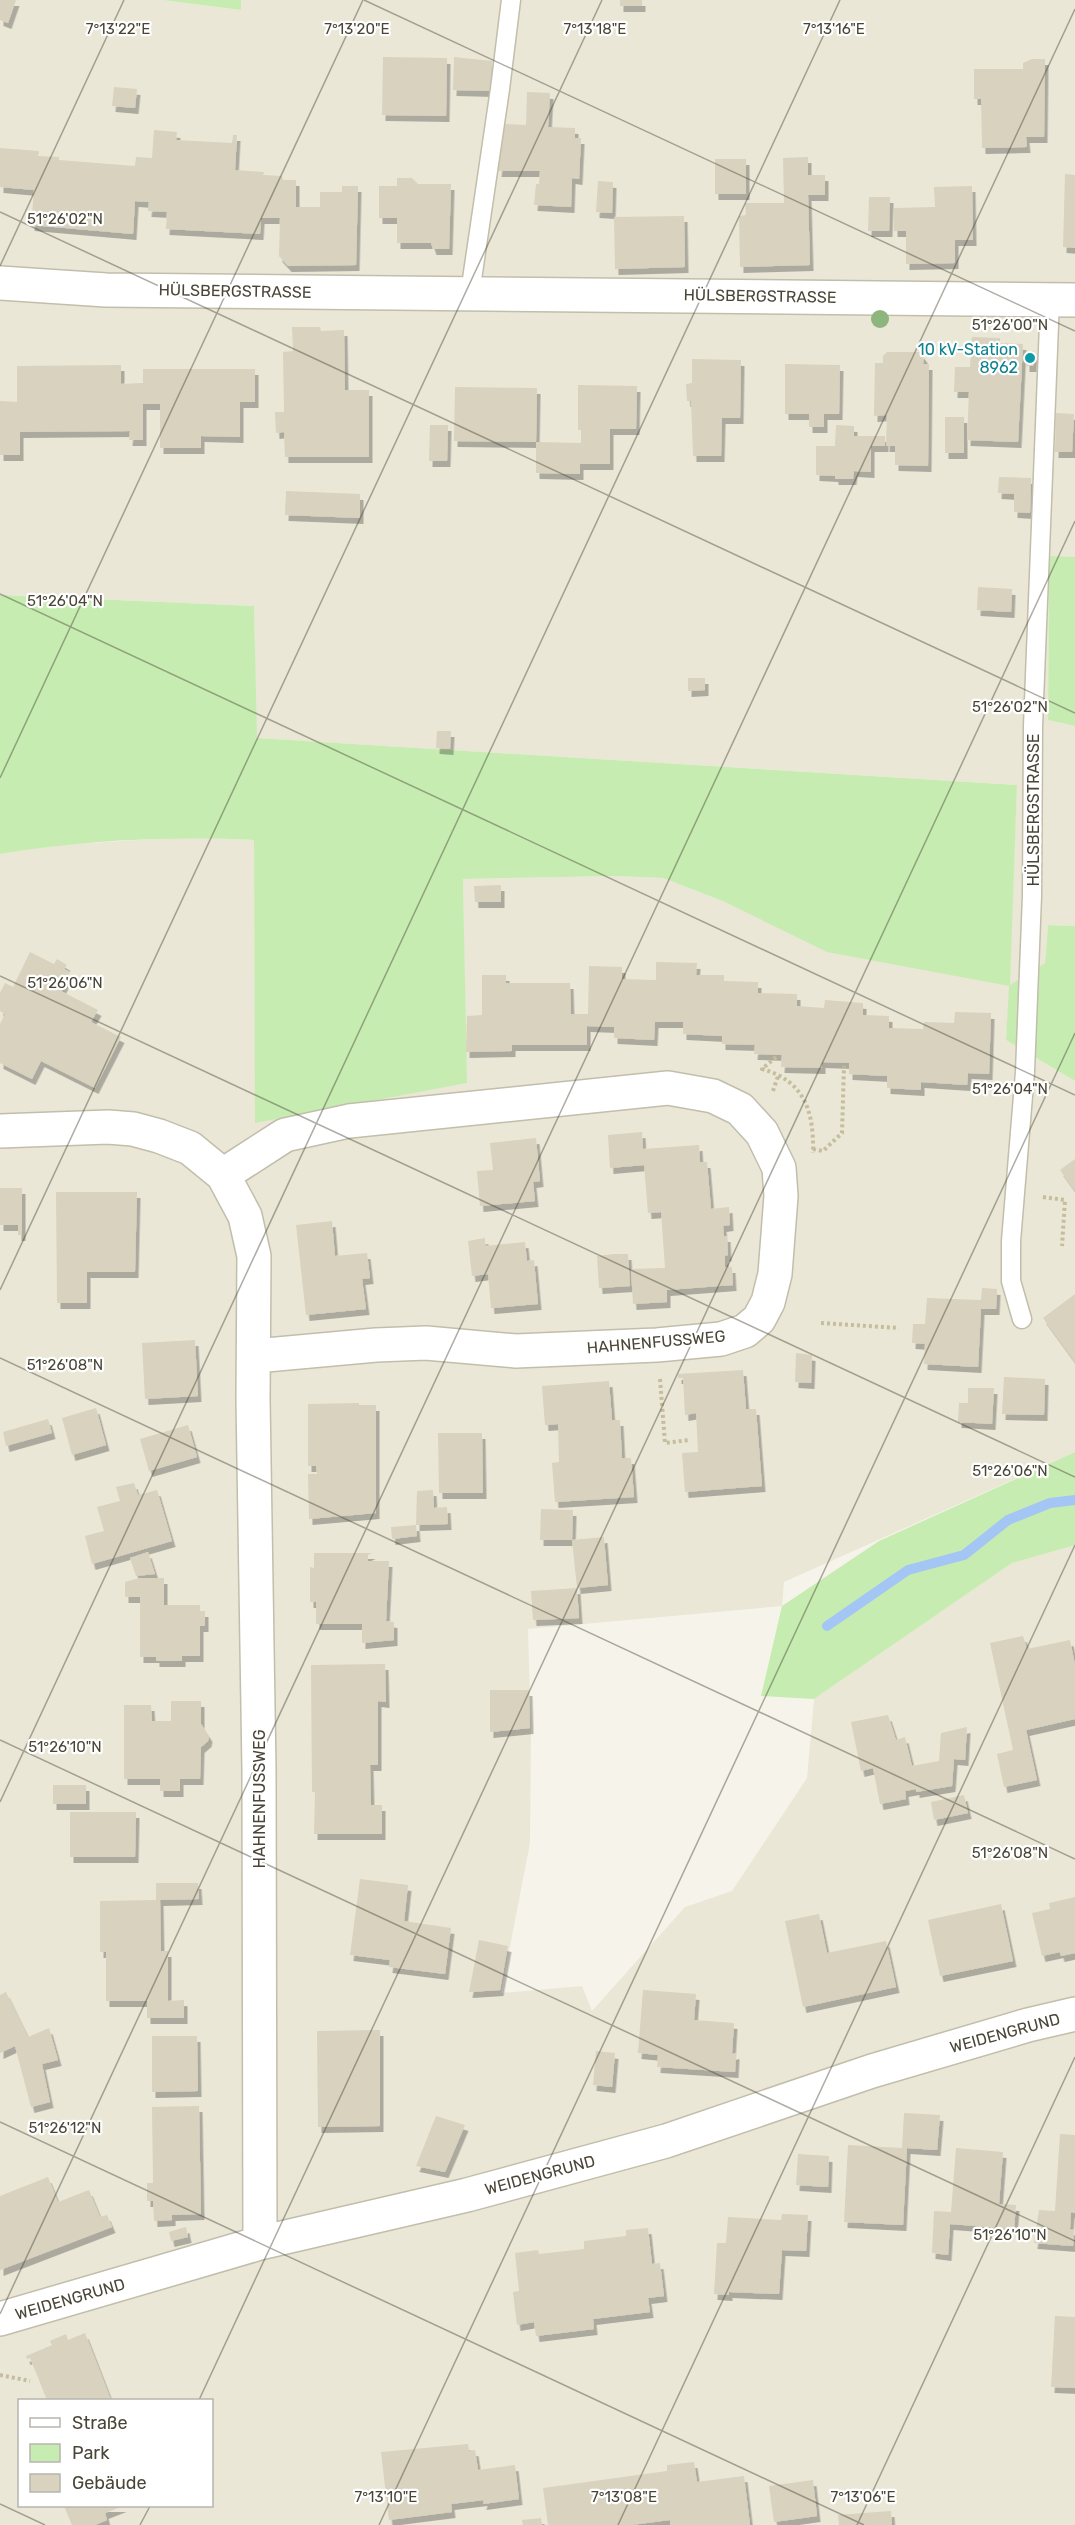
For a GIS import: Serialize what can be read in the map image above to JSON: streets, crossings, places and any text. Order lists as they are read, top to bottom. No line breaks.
{"streets":{"street":["HÜLSBERGSTRASSE","HAHNENFUSSWEG","WEIDENGRUND"]},"crossings":[["HAHNENFUSSWEG","WEIDENGRUND"]],"places":["10 kV-Station 8962"],"legend":["Straße","Park","Gebäude"],"coordinates":["7°13'22\"E","7°13'20\"E","7°13'18\"E","7°13'16\"E","51°26'02\"N","51°26'00\"N","51°26'04\"N","51°26'06\"N","51°26'08\"N","51°26'10\"N","51°26'12\"N","7°13'10\"E","7°13'08\"E","7°13'06\"E"]}
